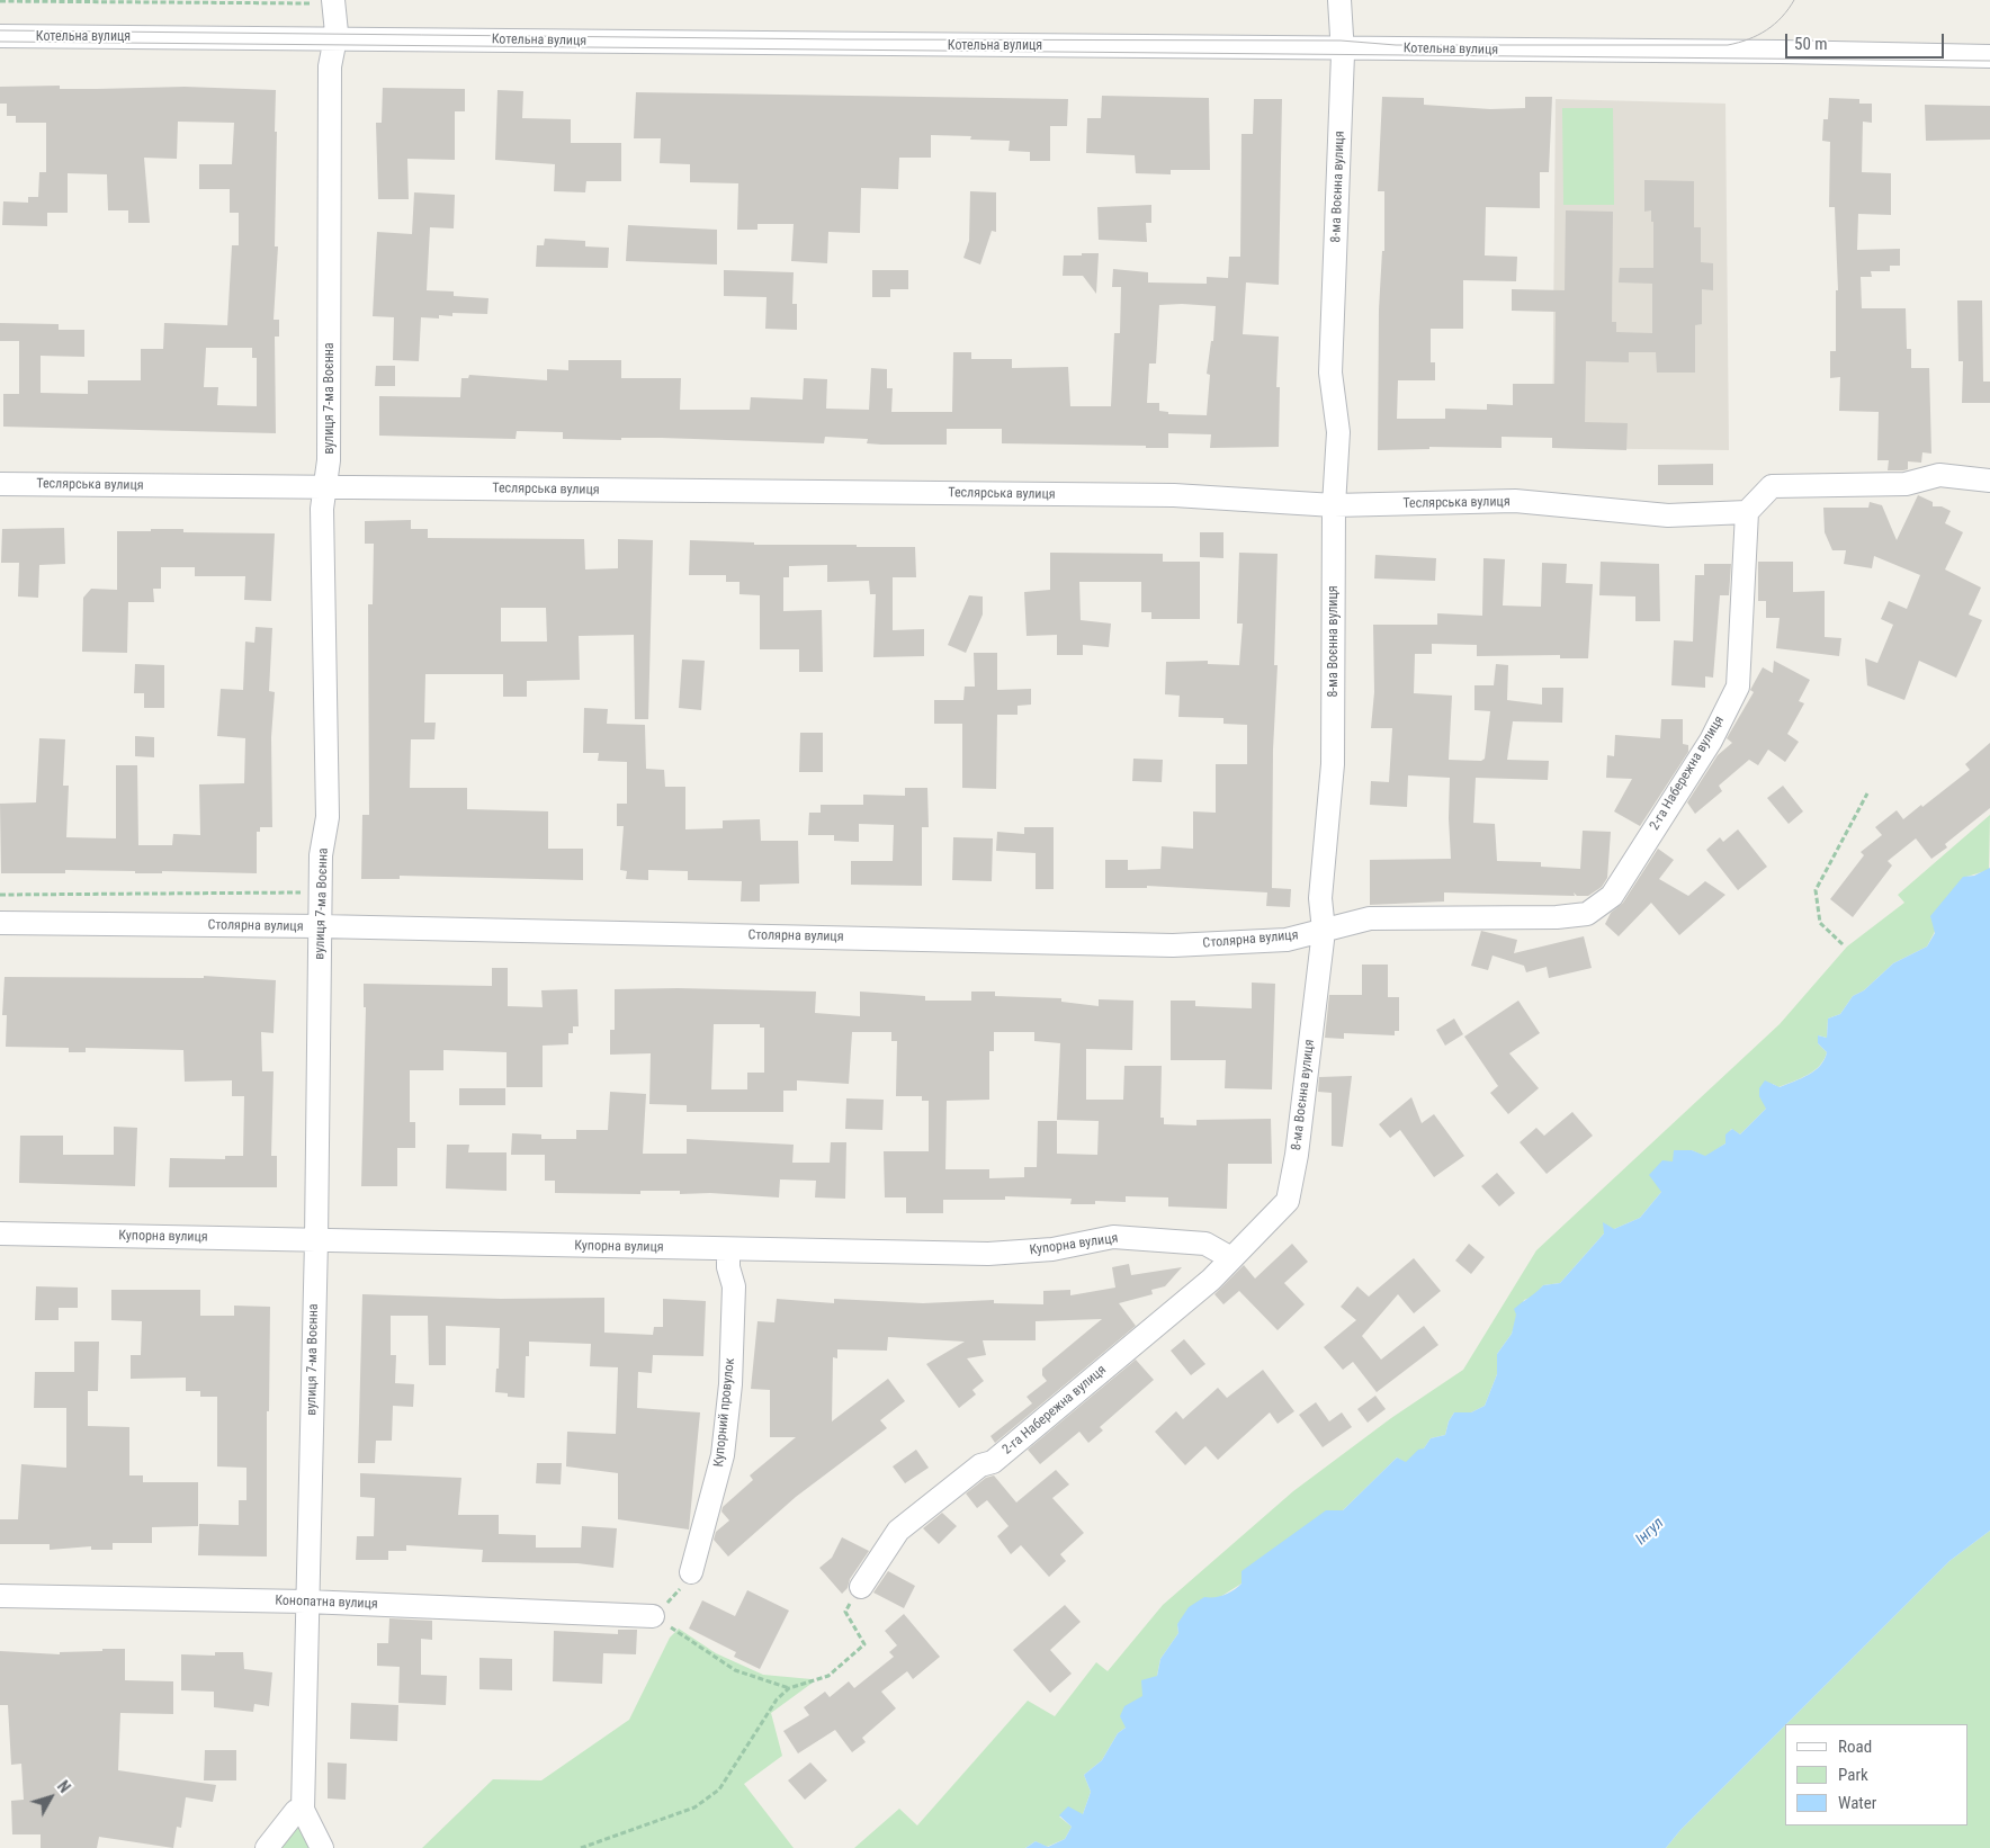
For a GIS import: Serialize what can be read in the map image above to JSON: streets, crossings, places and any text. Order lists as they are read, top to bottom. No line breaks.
{"streets":{"street":["Котельна вулиця","8-ма Воєнна вулиця","вулиця 7-ма Воєнна","Теслярська вулиця","2-га Набережна вулиця","Столярна вулиця","Купорна вулиця","Купорний провулок","Конопатна вулиця"]},"crossings":[["Котельна вулиця","8-ма Воєнна вулиця"],["Котельна вулиця","вулиця 7-ма Воєнна"],["8-ма Воєнна вулиця","Теслярська вулиця"],["8-ма Воєнна вулиця","2-га Набережна вулиця"],["8-ма Воєнна вулиця","Столярна вулиця"],["8-ма Воєнна вулиця","Купорна вулиця"],["вулиця 7-ма Воєнна","Теслярська вулиця"],["вулиця 7-ма Воєнна","Столярна вулиця"],["вулиця 7-ма Воєнна","Купорна вулиця"],["вулиця 7-ма Воєнна","Конопатна вулиця"],["Теслярська вулиця","2-га Набережна вулиця"],["2-га Набережна вулиця","Столярна вулиця"],["2-га Набережна вулиця","Купорна вулиця"],["Купорна вулиця","Купорний провулок"]],"water":["Інгул"],"legend":["Road","Park","Water"],"scale_bar":"50 m","north":"top right"}
